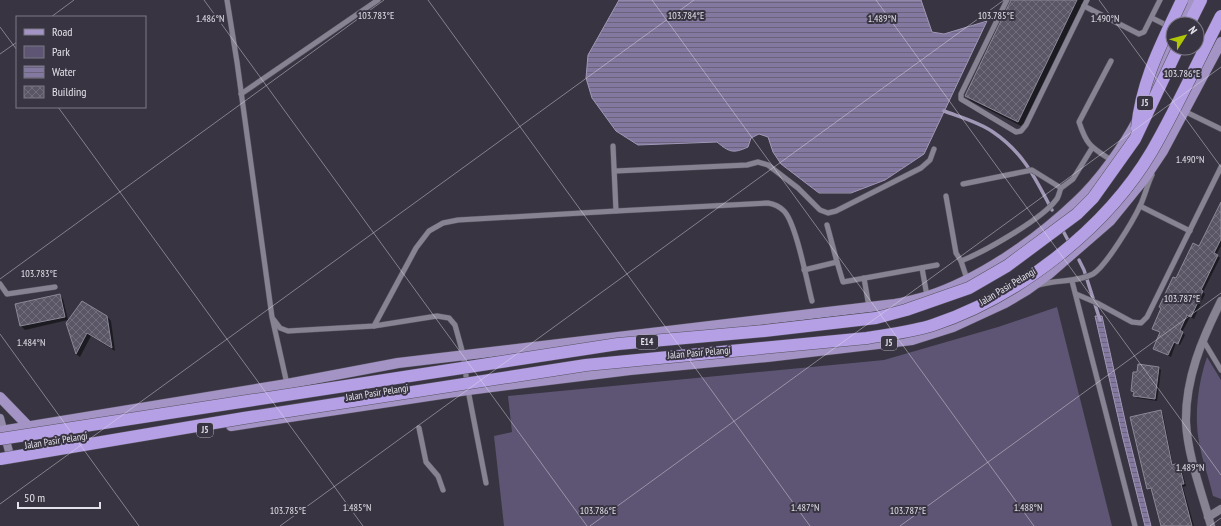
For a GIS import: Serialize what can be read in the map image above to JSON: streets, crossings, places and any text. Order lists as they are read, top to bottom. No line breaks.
{"streets":{"highway":["E14"],"main road":["J5","Jalan Pasir Pelangi"]},"crossings":[["Jalan Pasir Pelangi","E14"]],"legend":["Road","Park","Water","Building"],"scale_bar":"50 m","north":"top right","coordinates":["103.783°E","103.784°E","103.785°E","1.489°N","1.490°N","1.486°N","103.786°E","103.787°E","1.484°N","1.485°N","1.487°N","1.488°N"]}
